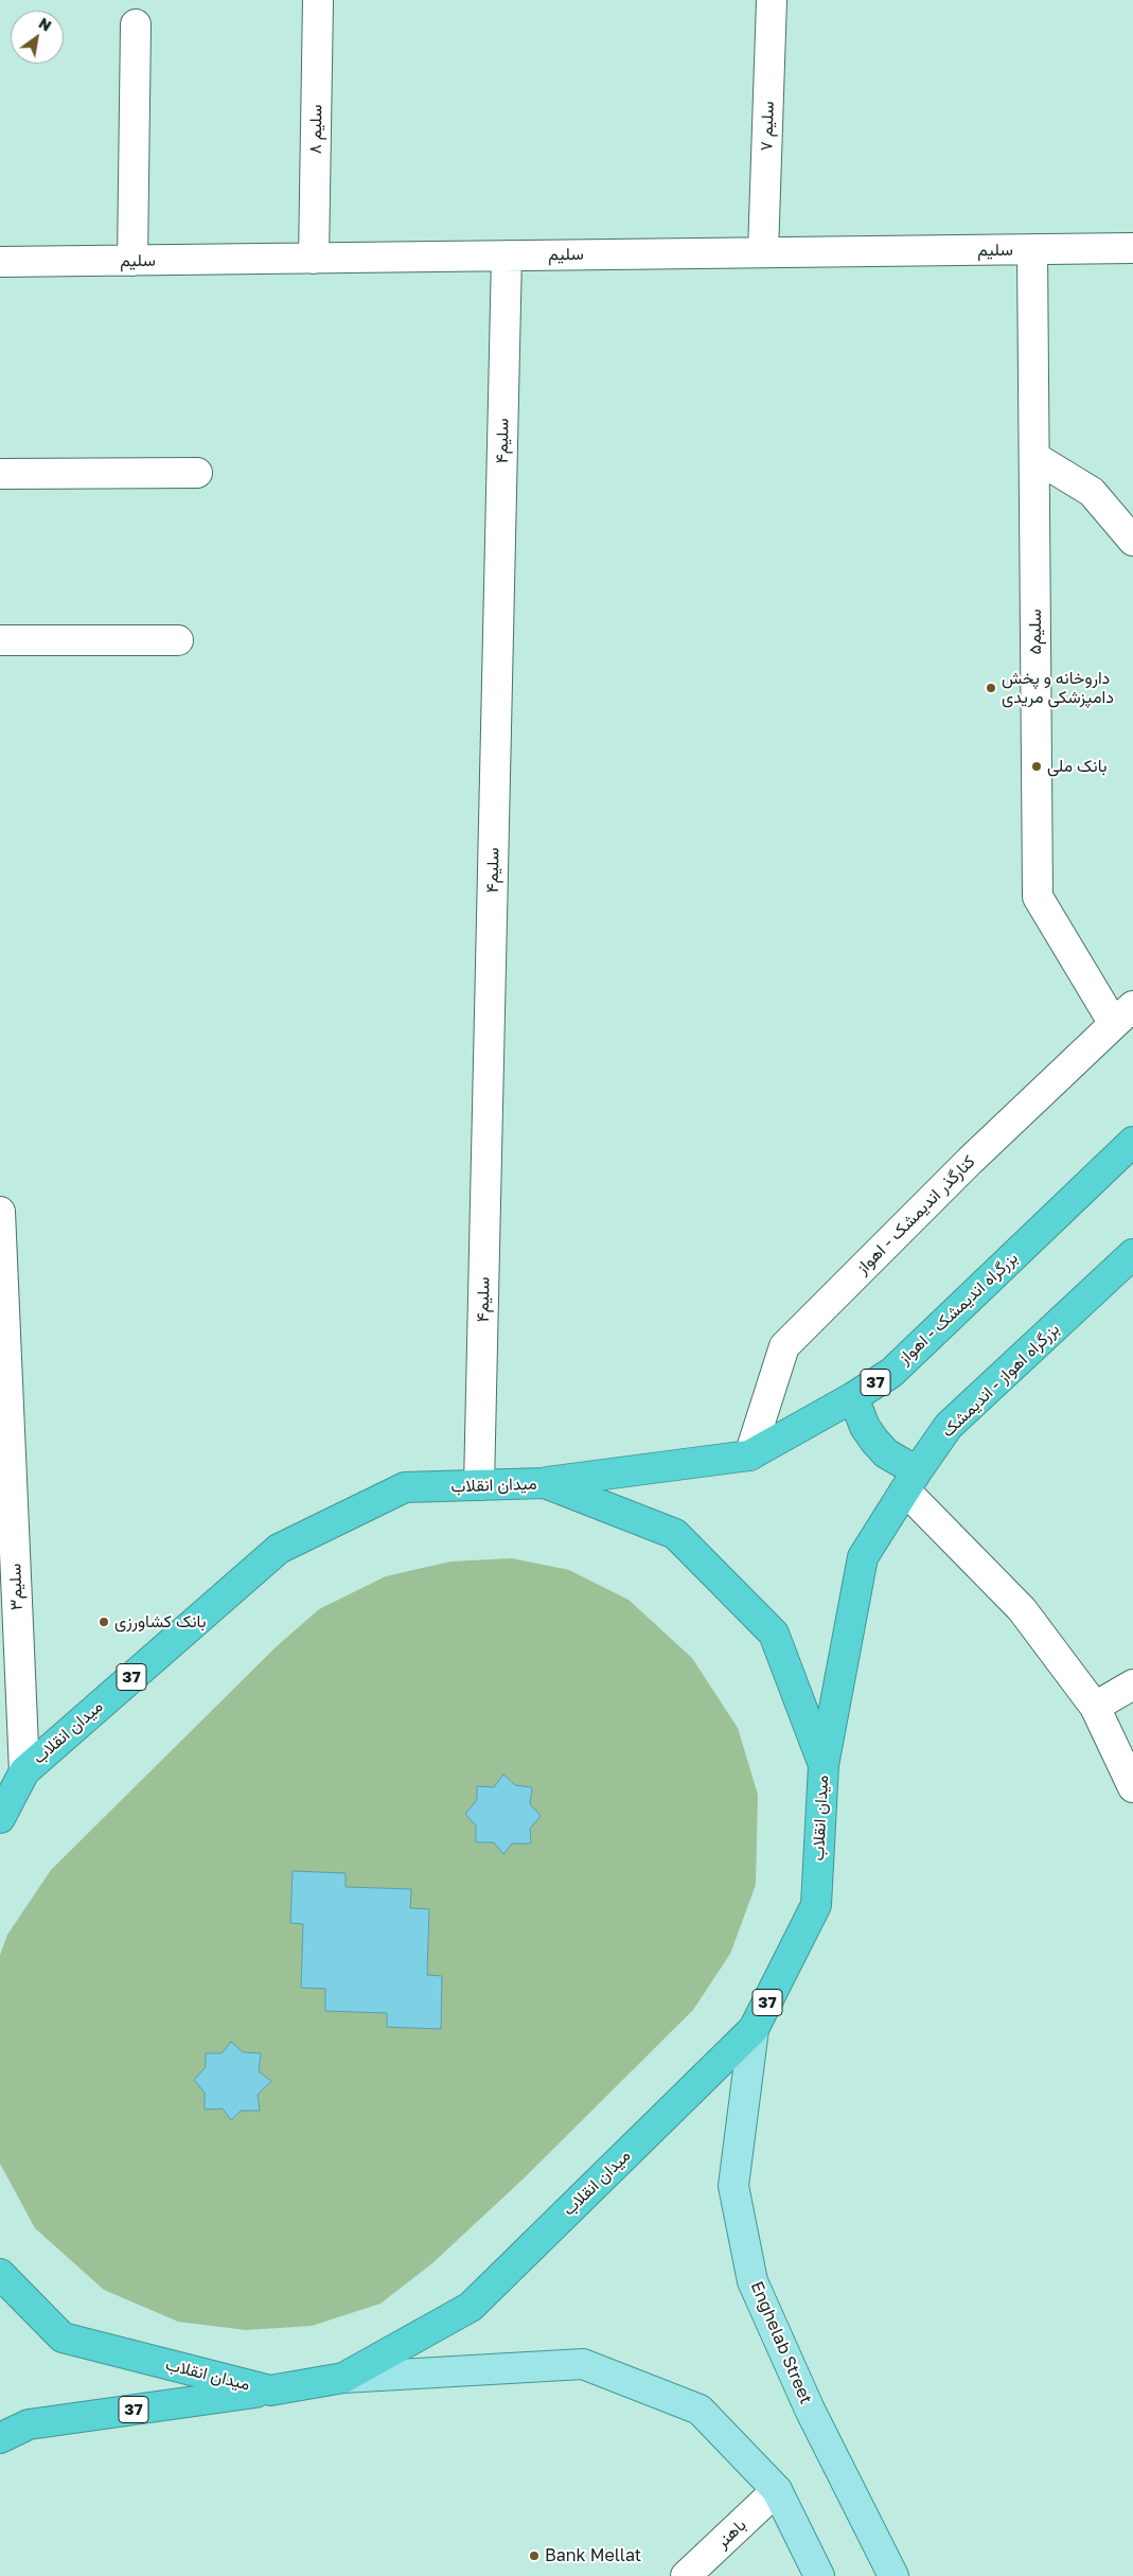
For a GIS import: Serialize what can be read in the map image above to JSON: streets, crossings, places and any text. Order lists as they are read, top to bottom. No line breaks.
{"streets":{"highway":["بزرگراه اندیمشک - اهواز","بزرگراه اهواز - اندیمشک","37","میدان انقلاب"],"main road":["Enghelab Street"],"street":["سلیم ۷","سلیم ۸","سلیم","سلیم۴","سلیم۵","کنارگذر اندیمشک - اهواز","سلیم۳","باهنر"]},"crossings":[["سلیم ۷","سلیم"],["سلیم ۸","سلیم"],["سلیم","سلیم۴"],["سلیم","سلیم۵"],["سلیم۴","میدان انقلاب"],["سلیم۵","کنارگذر اندیمشک - اهواز"],["کنارگذر اندیمشک - اهواز","بزرگراه اندیمشک - اهواز"],["بزرگراه اندیمشک - اهواز","میدان انقلاب"],["بزرگراه اهواز - اندیمشک","میدان انقلاب"],["37","میدان انقلاب"],["میدان انقلاب","سلیم۳"],["میدان انقلاب","Enghelab Street"]],"places":["داروخانه و پخش دامپزشکی مریدی","بانک ملی","بانک کشاورزی","Bank Mellat"],"north":"top right"}
